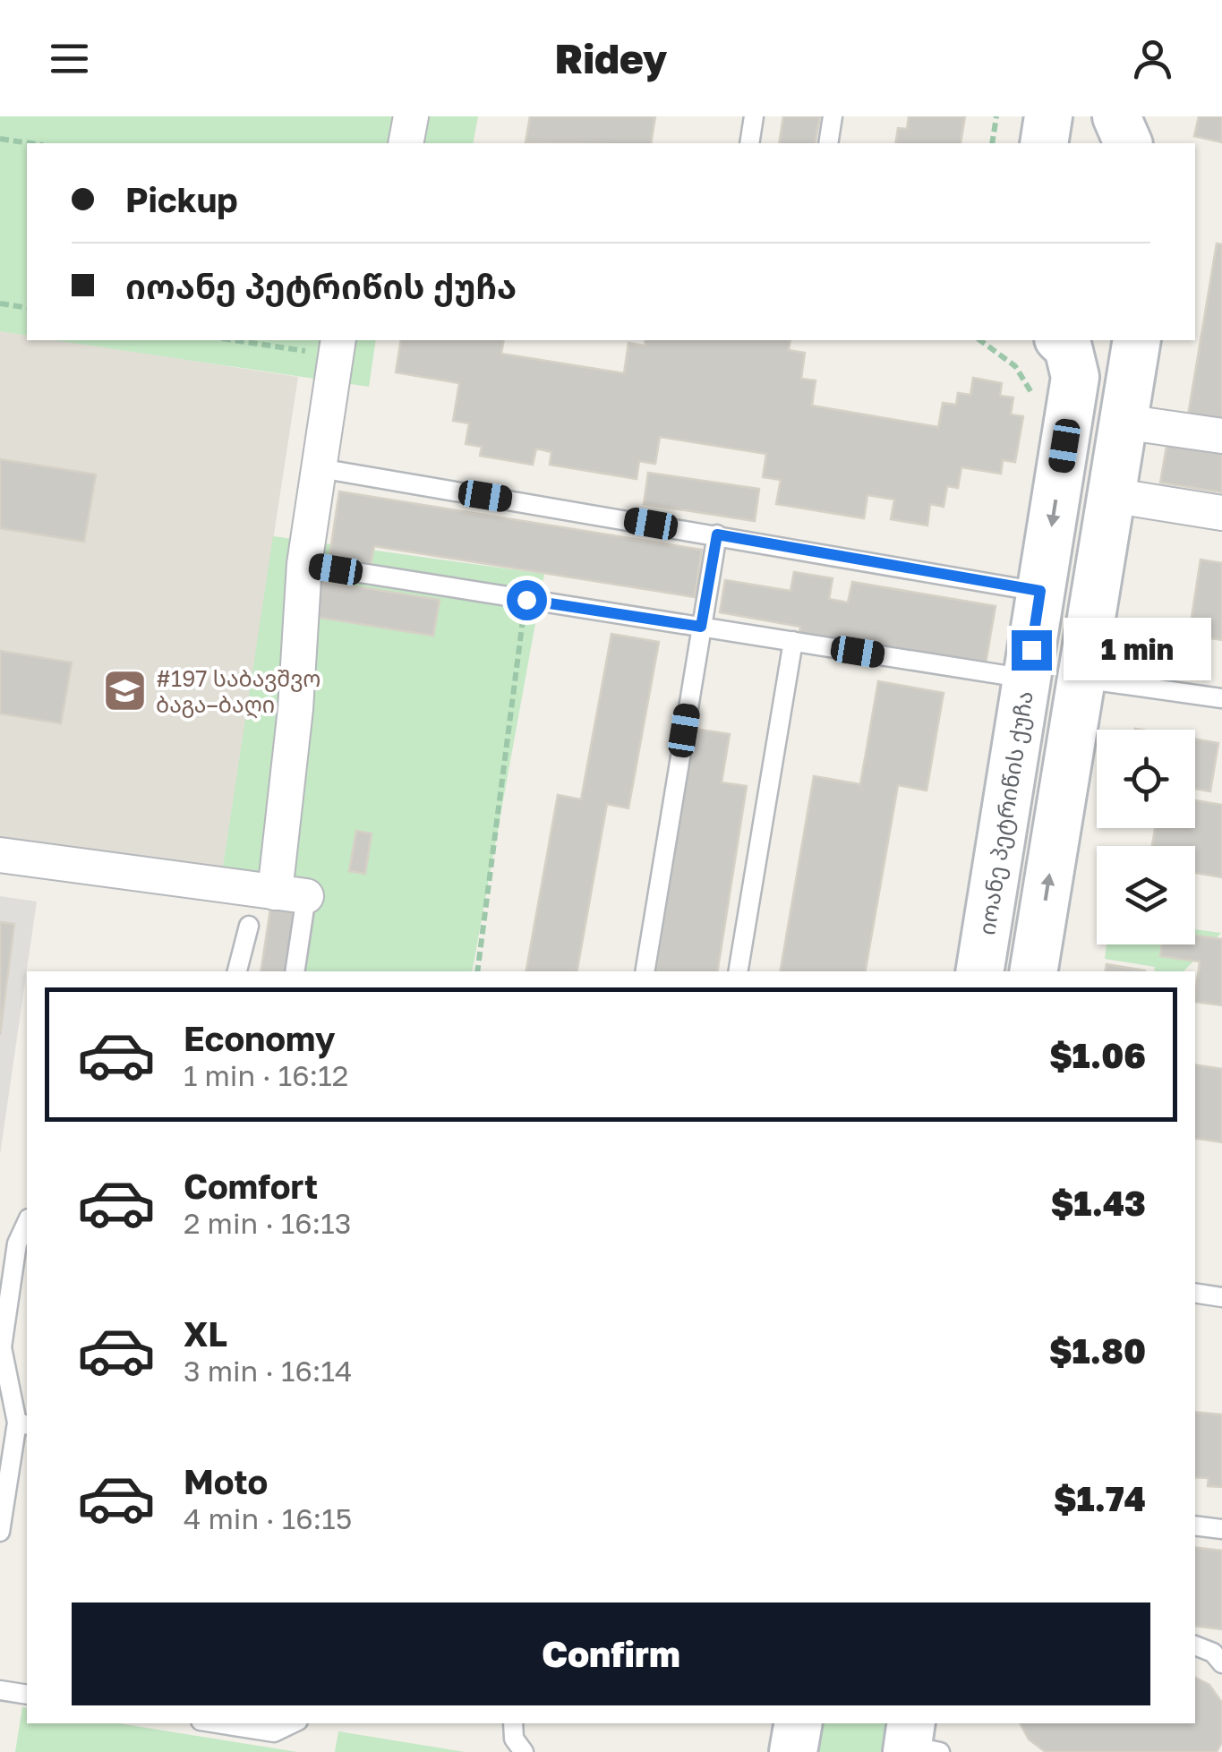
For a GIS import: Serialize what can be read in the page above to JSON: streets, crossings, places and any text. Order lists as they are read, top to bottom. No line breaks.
{"streets":{"street":["იოანე პეტრიწის ქუჩა"]},"places":{"school or university":["#197 საბავშვო ბაგა–ბაღი"]},"page":{"header":"Ridey","banner":["Pickup","იოანე პეტრიწის ქუჩა"],"bubble":"1 min","list":[{"name":"Economy","note":"1 min · 16:12","value":"$1.06"},{"name":"Comfort","note":"2 min · 16:13","value":"$1.43"},{"name":"XL","note":"3 min · 16:14","value":"$1.80"},{"name":"Moto","note":"4 min · 16:15","value":"$1.74"}],"buttons":"Confirm"}}
